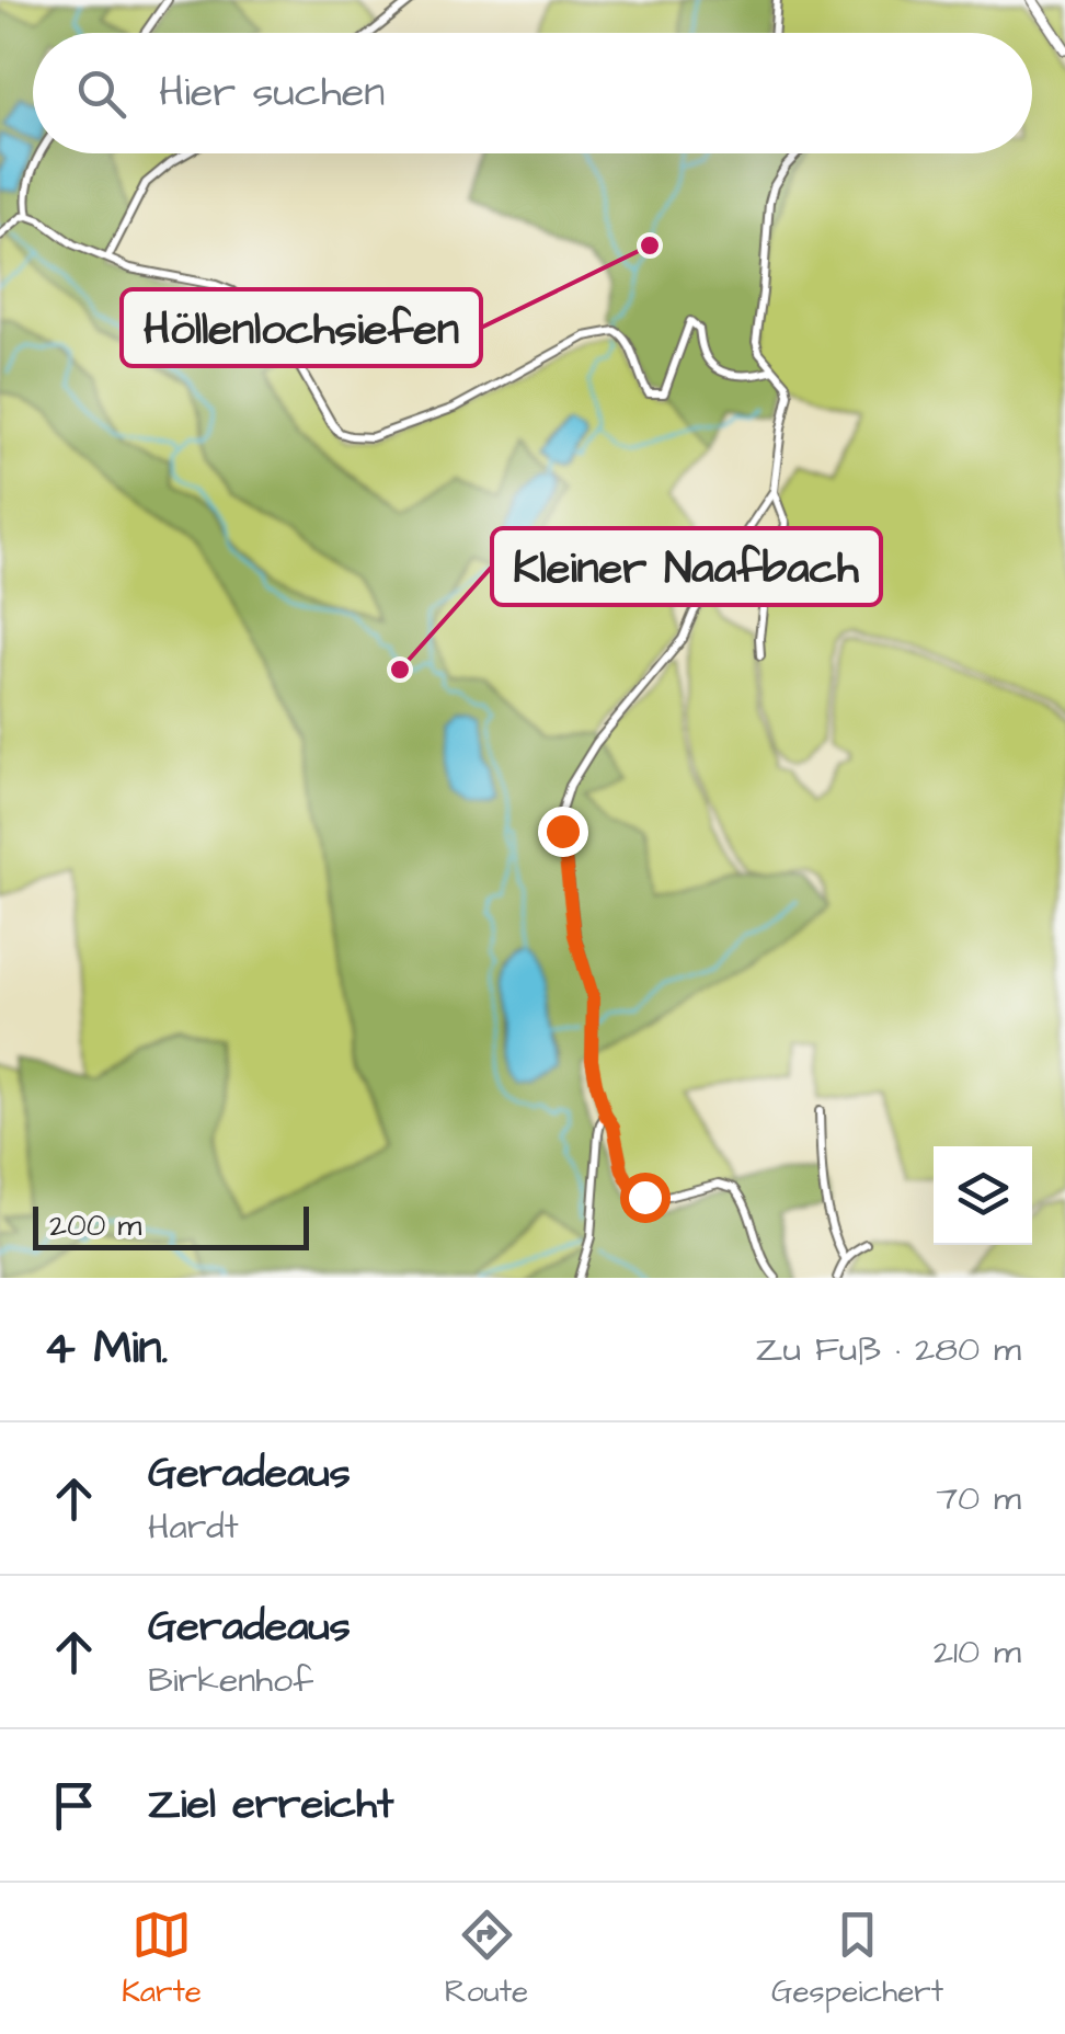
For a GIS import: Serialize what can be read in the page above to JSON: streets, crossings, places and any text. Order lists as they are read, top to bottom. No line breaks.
{"places":["Höllenlochsiefen","Kleiner Naafbach"],"scale_bar":"200 m","page":{"search":"Hier suchen","scale":"200 m","heading":["4 Min.","Zu Fuß · 280 m"],"list":[["Geradeaus","Hardt","70 m"],["Geradeaus","Birkenhof","210 m"],"Ziel erreicht"],"nav":["Karte","Route","Gespeichert"]}}
